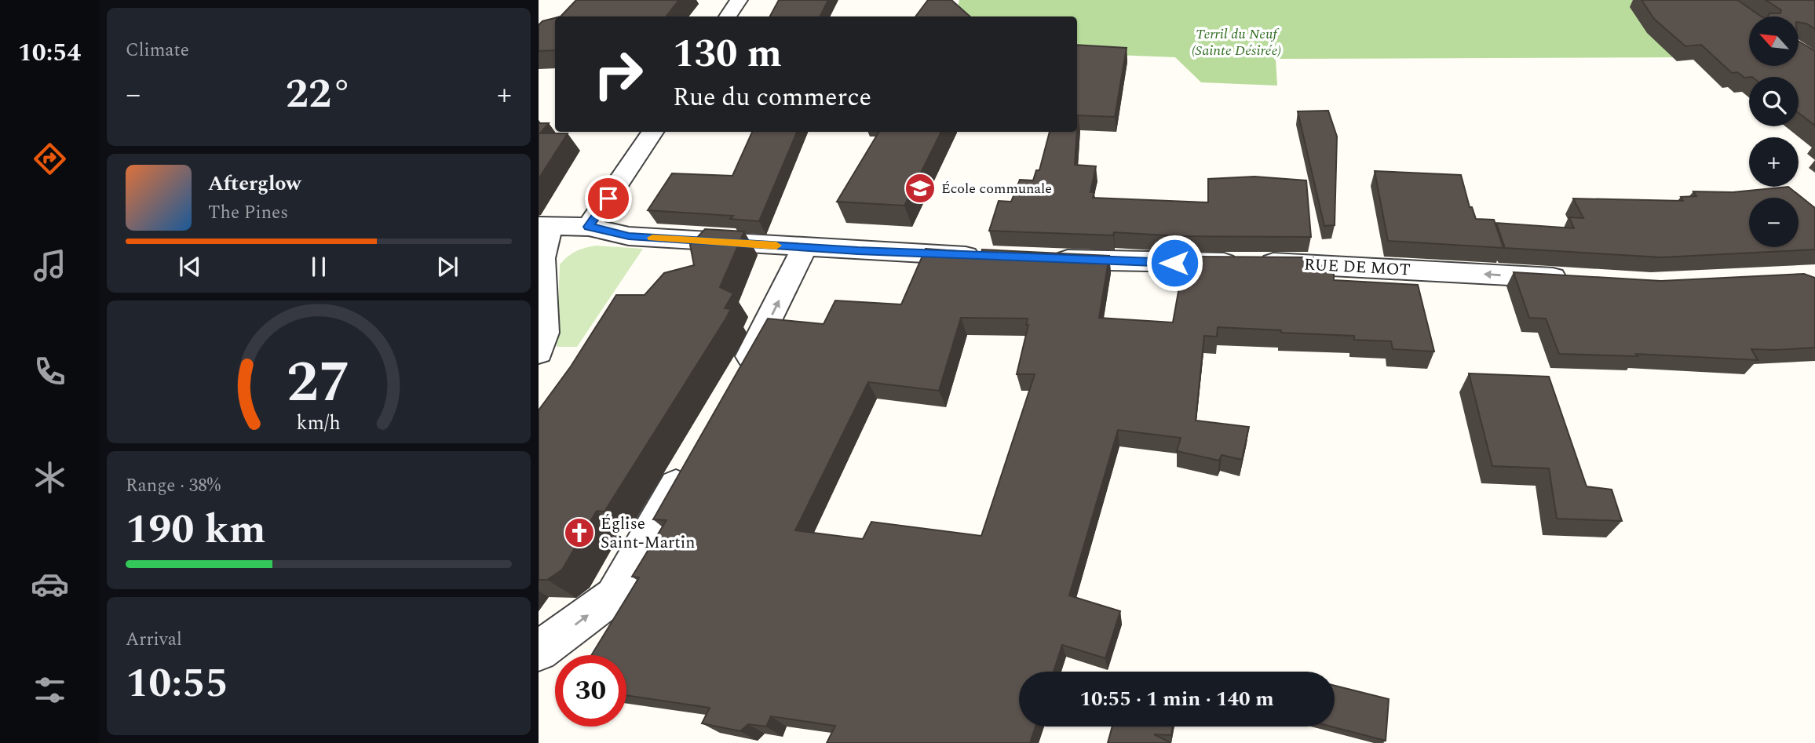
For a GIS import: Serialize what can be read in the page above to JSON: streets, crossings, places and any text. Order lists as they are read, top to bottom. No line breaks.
{"streets":{"street":["RUE DE MOT"]},"one_way":["RUE DE MOT"],"parks":["Terril du Neuf (Sainte Désirée)"],"places":{"school or university":["École communale"],"church":["Église Saint-Martin"]},"north":"top left","page":{"tabs":"10:54","tile":["Climate",["Range · 38%","190 km"],["Arrival","10:55"]],"map_buttons":["+","−"],"turn":["130 m","Rue du commerce"],"heat":["−","22°","+"],"song":["Afterglow","The Pines"],"limit":"30","trip":"10:55 · 1 min · 140 m","gauge":["27","km/h"]}}
